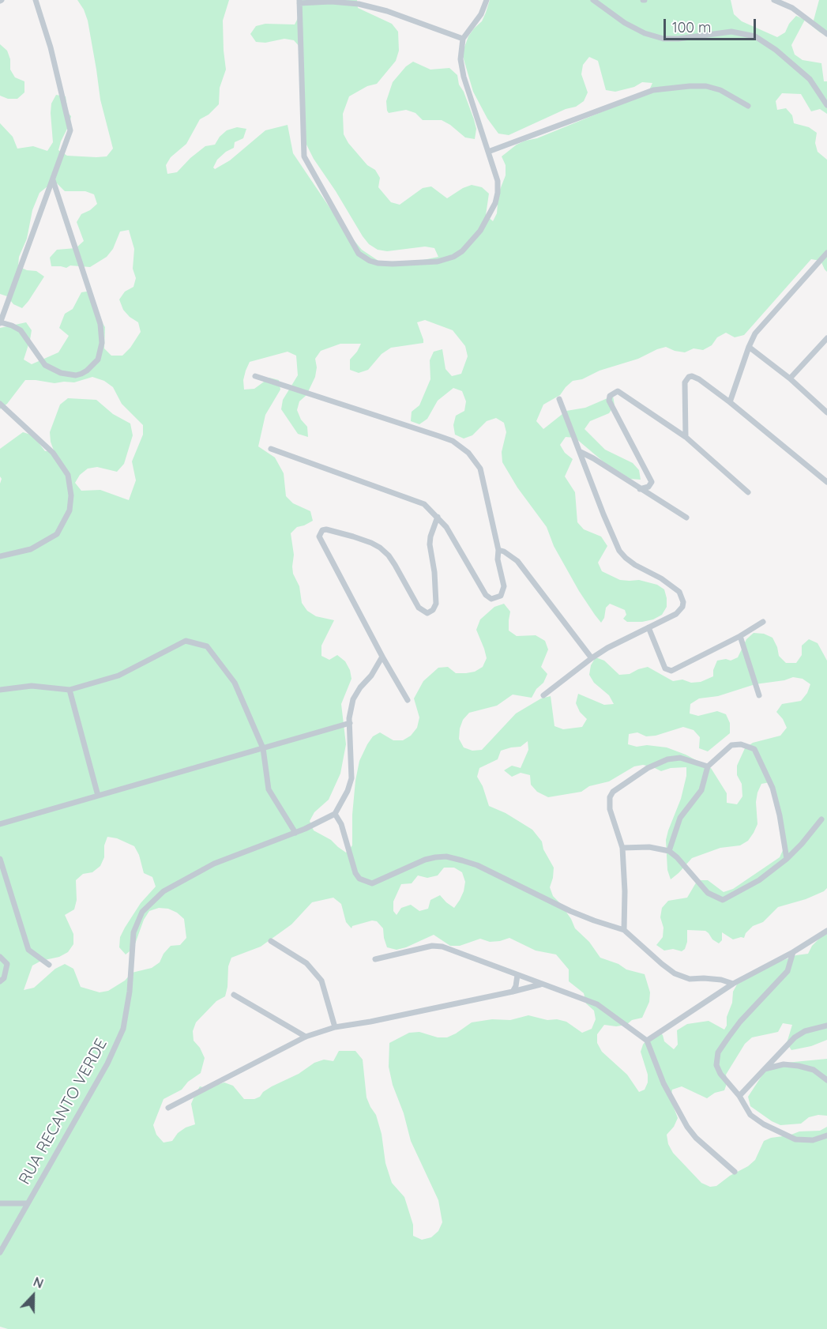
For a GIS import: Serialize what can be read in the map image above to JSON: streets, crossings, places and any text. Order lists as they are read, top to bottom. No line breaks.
{"streets":{"street":["RUA RECANTO VERDE"]},"scale_bar":"100 m","north":"top"}
